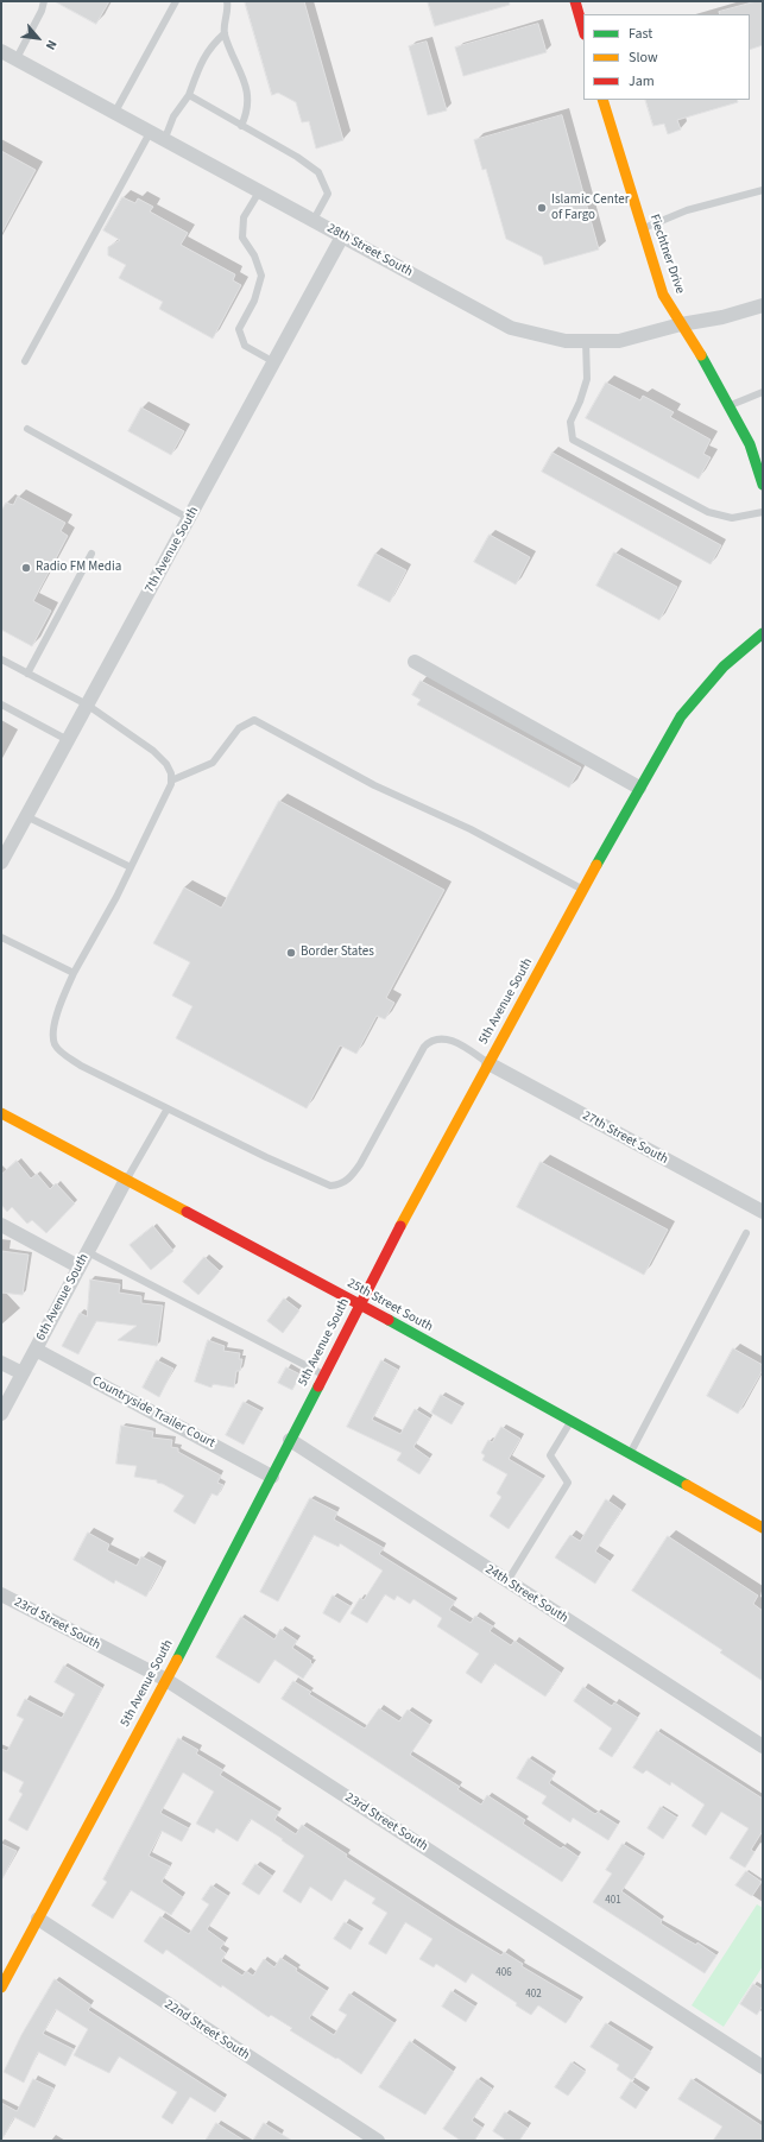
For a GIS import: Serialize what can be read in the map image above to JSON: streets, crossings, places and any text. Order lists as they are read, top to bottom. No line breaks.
{"streets":{"street":["28th Street South","Fiechtner Drive","7th Avenue South","5th Avenue South","27th Street South","6th Avenue South","25th Street South","Countryside Trailer Court","24th Street South","23rd Street South","22nd Street South"]},"crossings":[["28th Street South","Fiechtner Drive"],["28th Street South","7th Avenue South"],["5th Avenue South","27th Street South"],["5th Avenue South","25th Street South"],["5th Avenue South","Countryside Trailer Court"],["5th Avenue South","24th Street South"],["5th Avenue South","23rd Street South"],["5th Avenue South","22nd Street South"],["6th Avenue South","25th Street South"],["6th Avenue South","Countryside Trailer Court"]],"places":["Islamic Center of Fargo","Radio FM Media","Border States"],"house_numbers":["401","406","402"],"legend":["Fast","Slow","Jam"],"north":"bottom right"}
